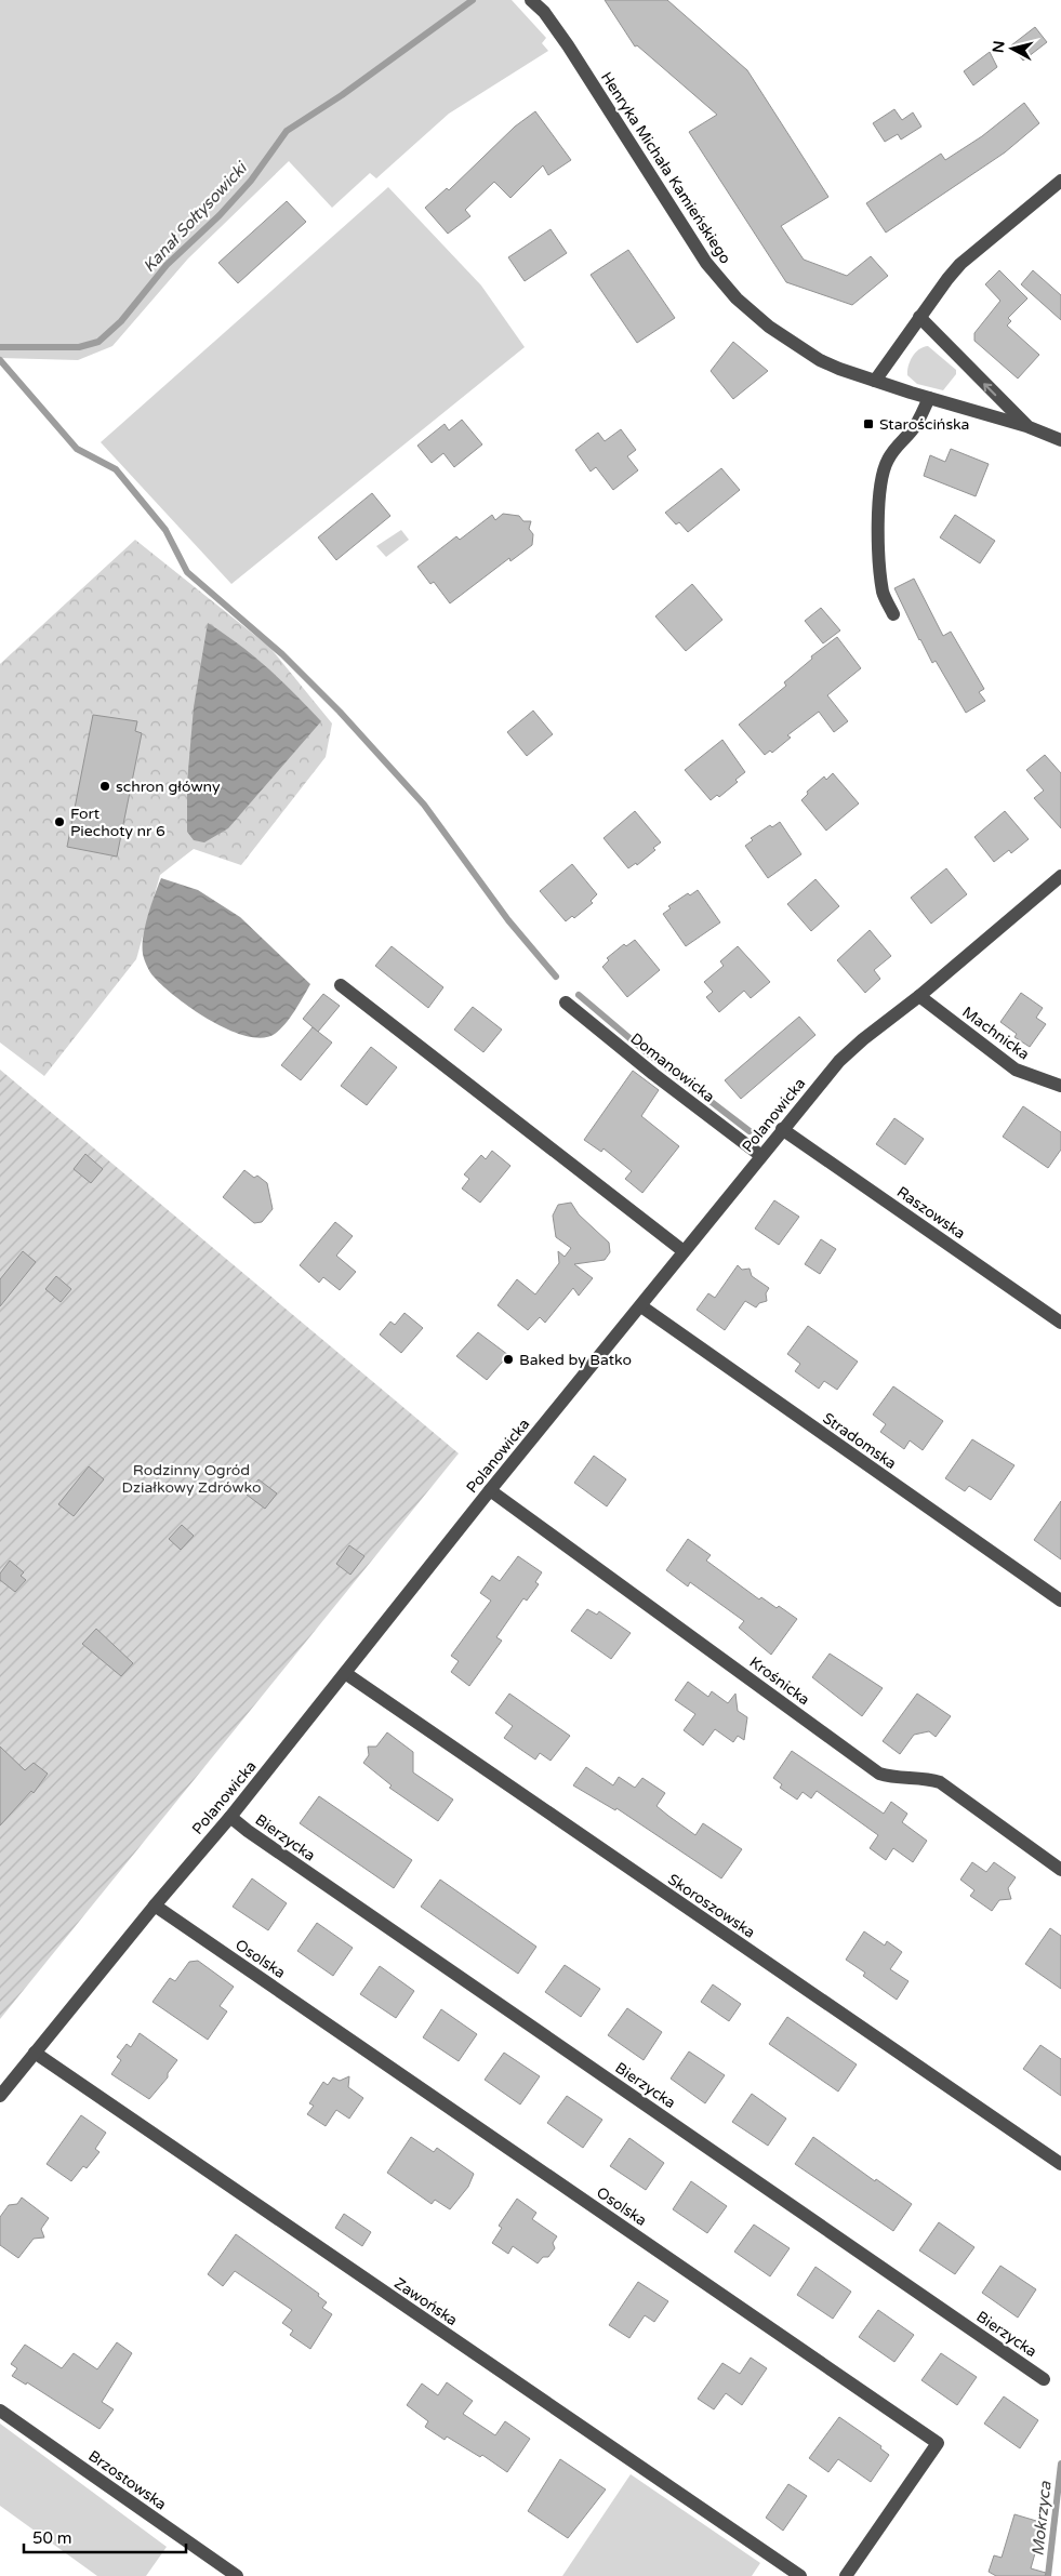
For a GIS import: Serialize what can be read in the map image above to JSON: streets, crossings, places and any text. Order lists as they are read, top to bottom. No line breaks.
{"streets":{"street":["Henryka Michała Kamieńskiego","Machnicka","Domanowicka","Polanowicka","Raszowska","Stradomska","Krośnicka","Bierzycka","Skoroszowska","Osolska","Zawońska","Brzostowska"]},"crossings":[["Machnicka","Polanowicka"],["Domanowicka","Polanowicka"],["Polanowicka","Raszowska"],["Polanowicka","Stradomska"],["Polanowicka","Krośnicka"],["Polanowicka","Bierzycka"],["Polanowicka","Skoroszowska"],["Polanowicka","Osolska"],["Polanowicka","Zawońska"]],"water":["Kanał Sołtysowicki","Mokrzyca"],"parks":["Rodzinny Ogród Działkowy Zdrówko"],"places":{"transit":["Starościńska"],"other":["schron główny","Fort Piechoty nr 6","Baked by Batko"]},"scale_bar":"50 m","north":"left"}
